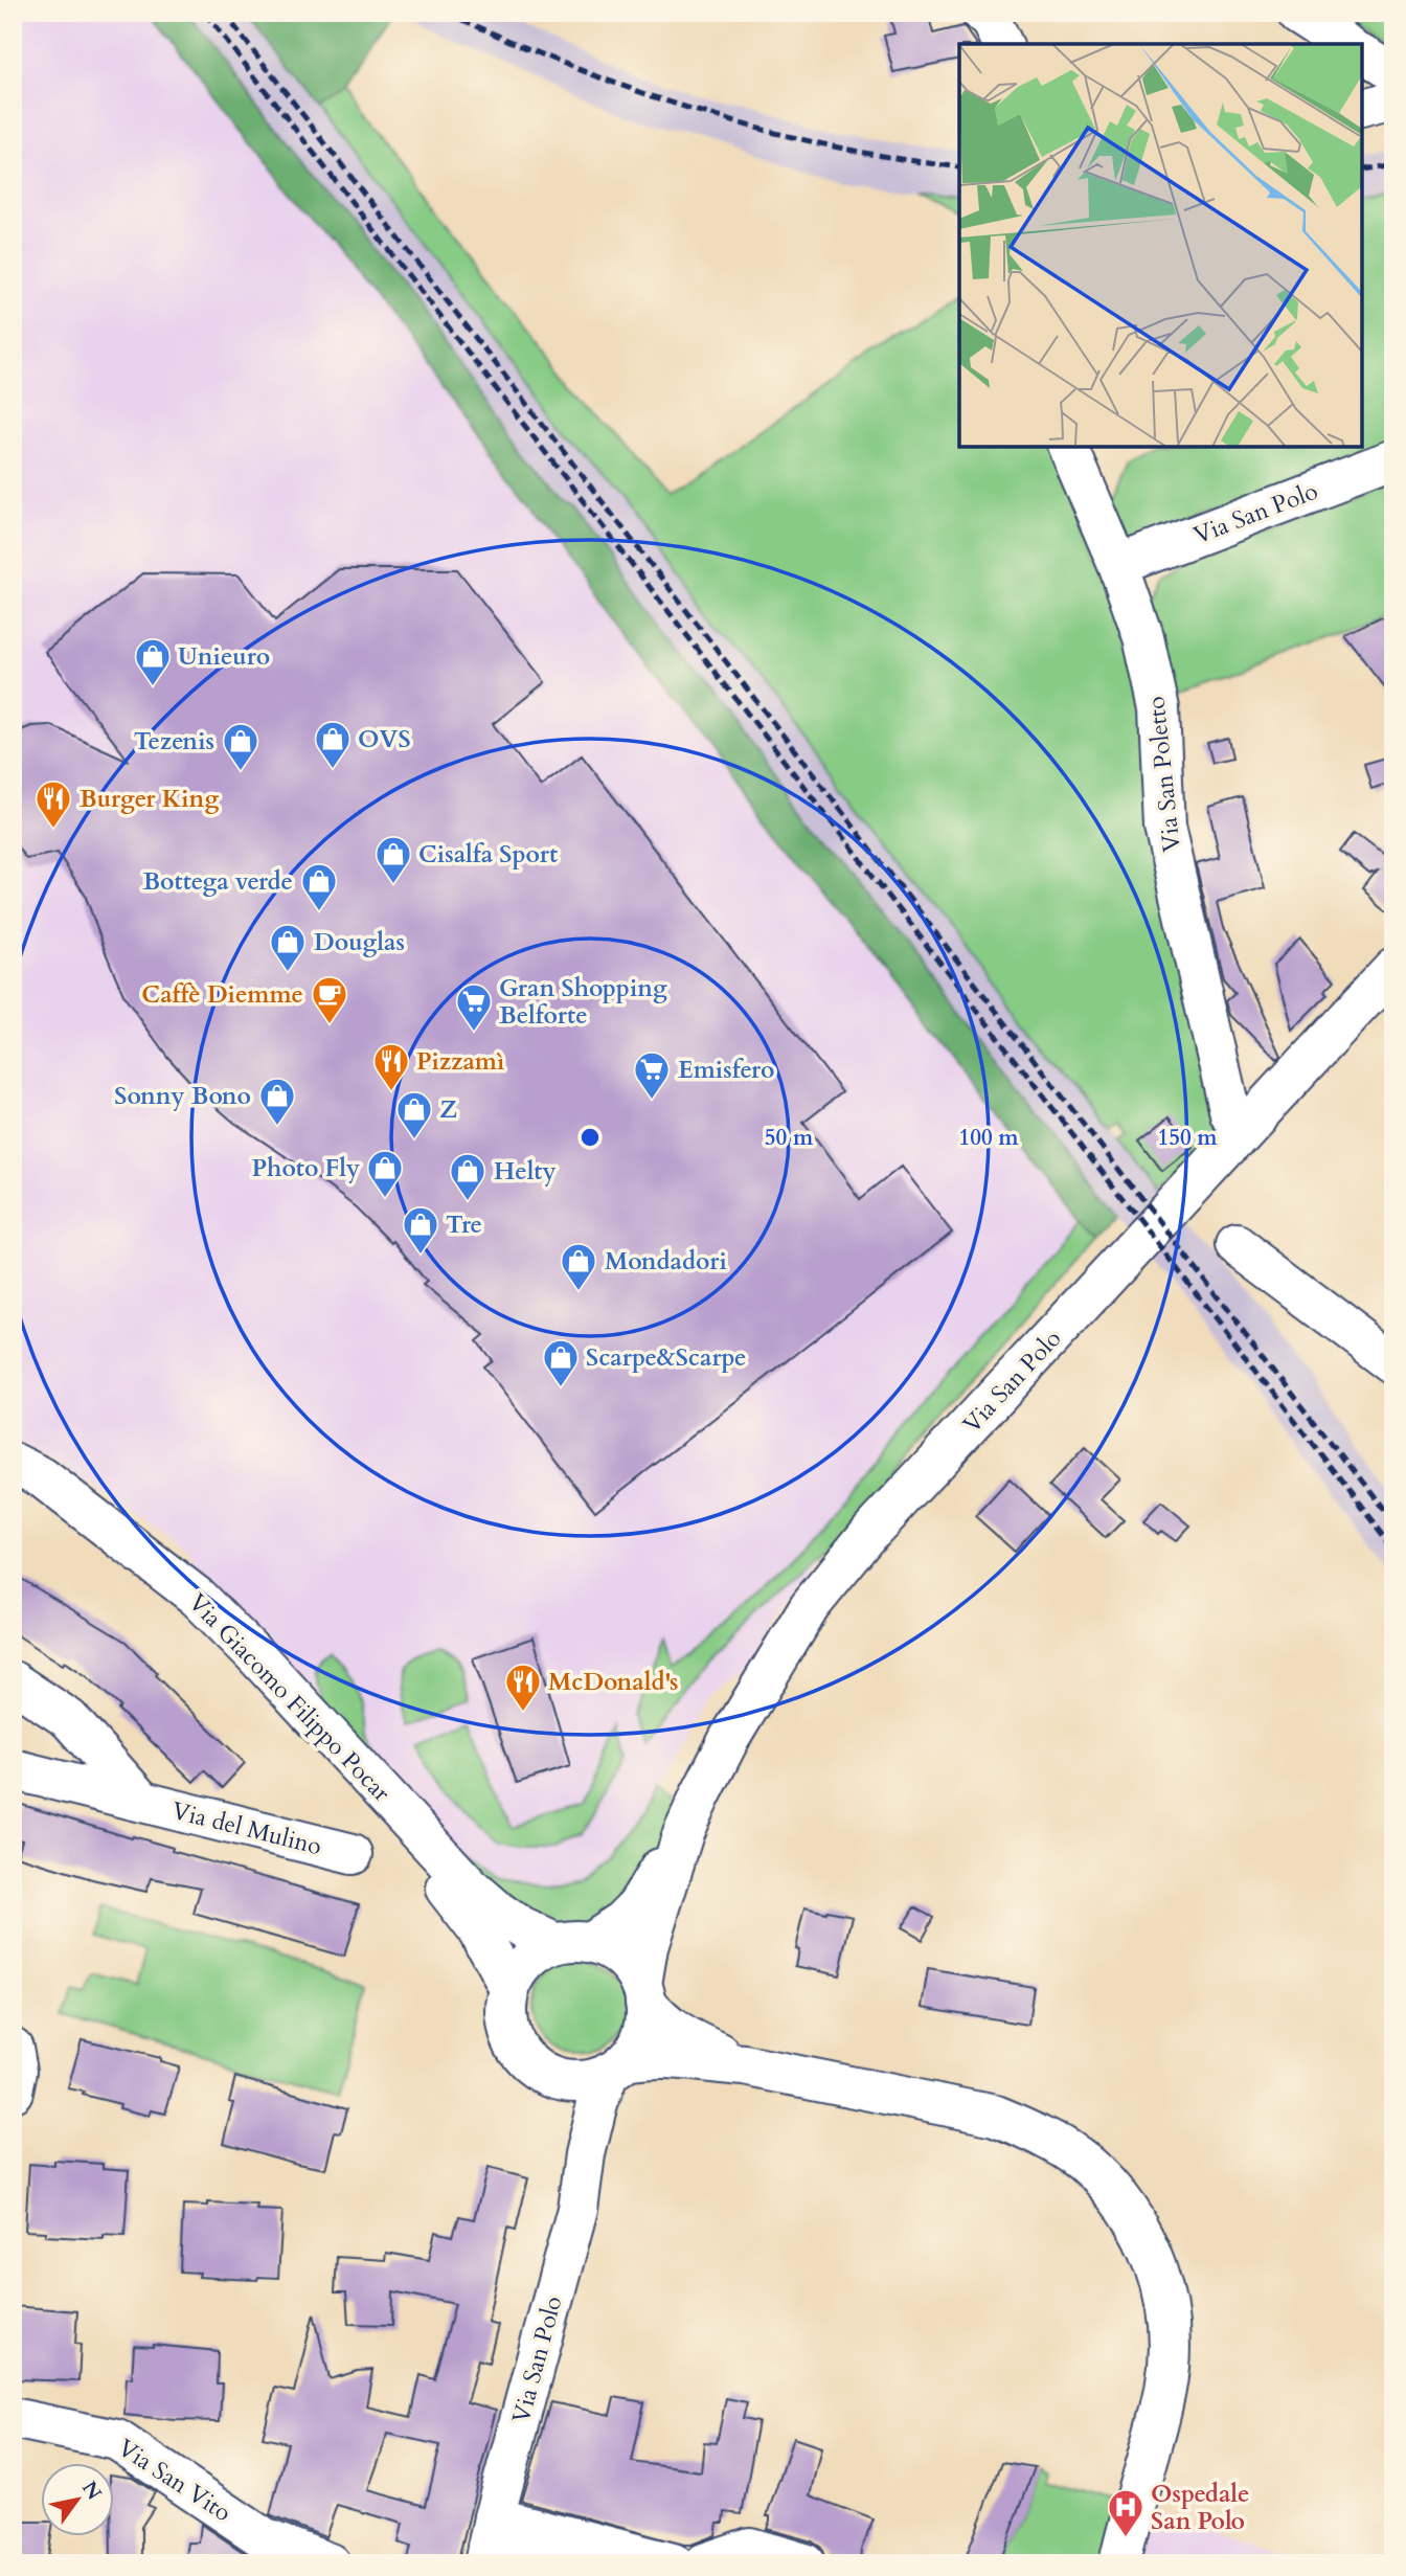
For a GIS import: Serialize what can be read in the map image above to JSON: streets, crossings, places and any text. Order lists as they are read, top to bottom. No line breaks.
{"streets":{"main road":["Via San Polo","Via San Poletto","Via Giacomo Filippo Pocar","Via del Mulino","Via San Vito"]},"crossings":[["Via San Polo","Via San Poletto"],["Via San Polo","Via Giacomo Filippo Pocar"]],"places":{"shop":["Unieuro","OVS","Tezenis","Cisalfa Sport","Bottega verde","Douglas","Sonny Bono","Z","Photo Fly","Helty","Tre","Mondadori","Scarpe&Scarpe"],"restaurant":["Burger King","Pizzamì","McDonald's"],"cafe":["Caffè Diemme"],"supermarket":["Gran Shopping Belforte","Emisfero"],"hospital":["Ospedale San Polo"]},"north":"top right","rings":["50 m","100 m","150 m"]}
